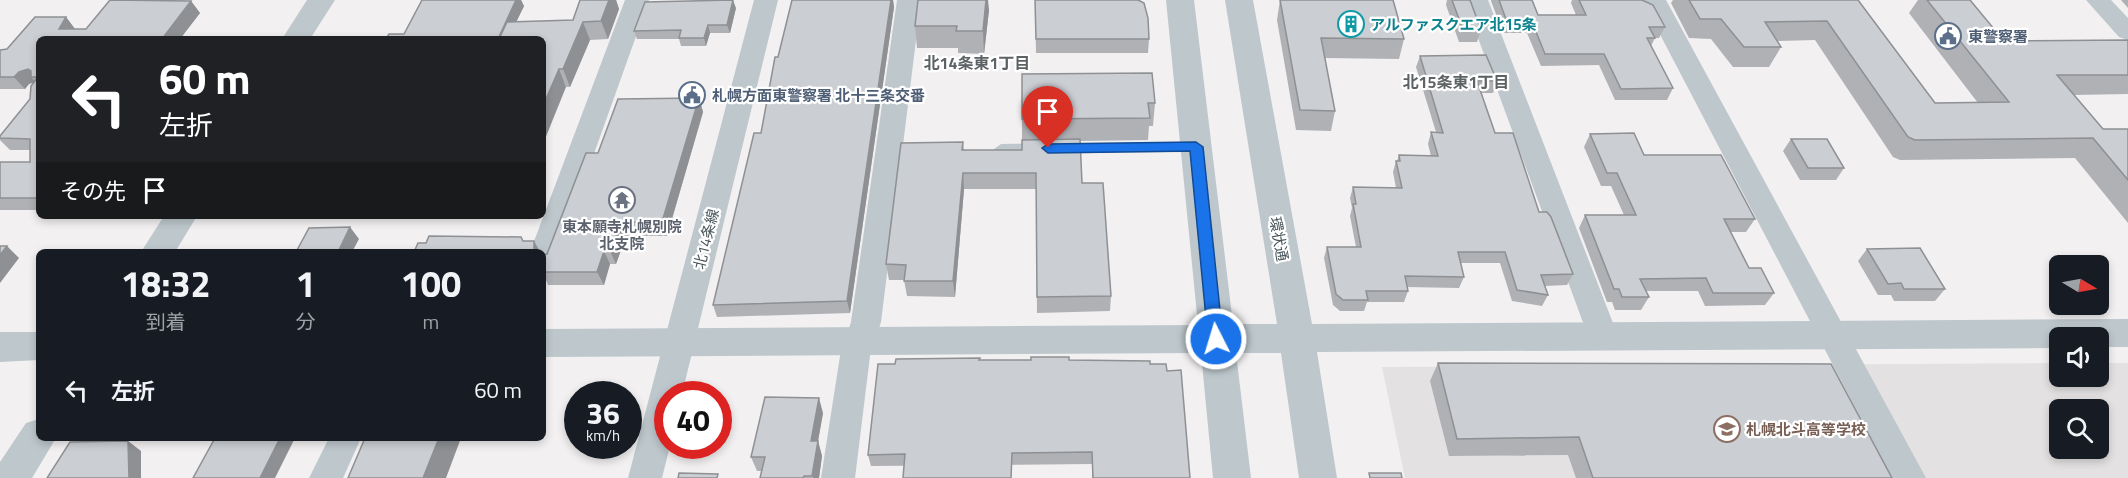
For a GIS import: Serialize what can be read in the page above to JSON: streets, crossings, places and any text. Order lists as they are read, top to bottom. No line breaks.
{"streets":{"street":["北14条線","環状通"]},"districts":["北14条東1丁目","北15条東1丁目"],"places":{"building":["アルファスクエア北15条"],"public building":["東警察署","札幌方面東警察署 北十三条交番"],"temple":["東本願寺札幌別院 北支院"],"school or university":["札幌北斗高等学校"]},"north":"right","page":{"turn":["60 m","左折"],"then":"その先","eta":["18:32","到着","1","分","100","m"],"list":[{"name":"左折","value":"60 m"}],"speed":"36 km/h","limit":"40"}}
